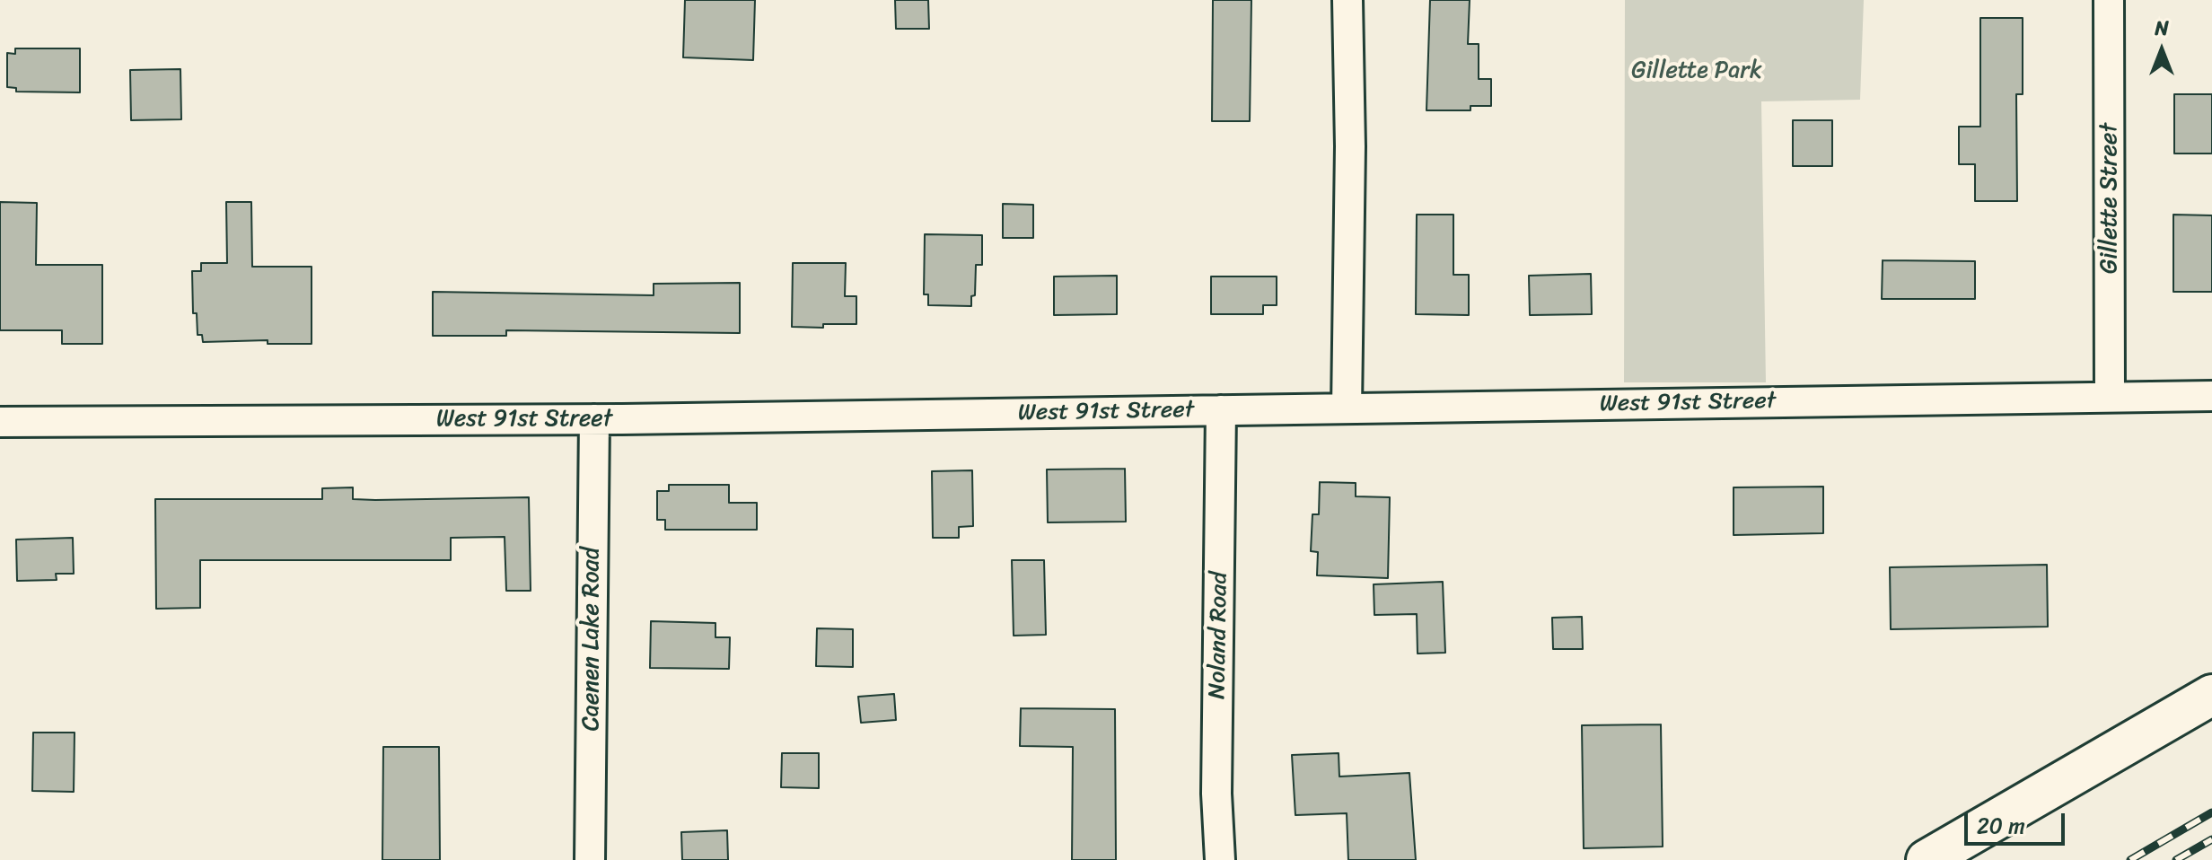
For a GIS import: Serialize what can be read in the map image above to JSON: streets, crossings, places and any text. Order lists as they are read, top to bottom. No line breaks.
{"streets":{"street":["Gillette Street","West 91st Street","Noland Road","Caenen Lake Road"]},"crossings":[["Gillette Street","West 91st Street"],["West 91st Street","Noland Road"],["West 91st Street","Caenen Lake Road"]],"parks":["Gillette Park"],"scale_bar":"20 m","north":"top"}
